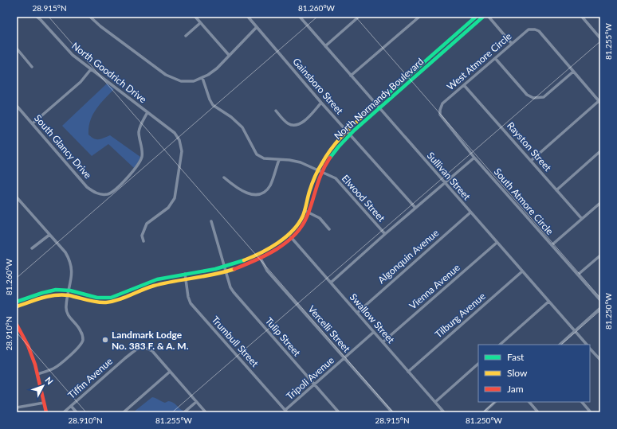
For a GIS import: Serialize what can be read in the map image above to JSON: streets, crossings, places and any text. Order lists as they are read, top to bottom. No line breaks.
{"streets":{"street":["West Atmore Circle","North Goodrich Drive","Gainsboro Street","North Normandy Boulevard","South Glancy Drive","Rayston Street","Sullivan Street","Elwood Street","South Atmore Circle","Algonquin Avenue","Vienna Avenue","Tilburg Avenue","Swallow Street","Vercelli Street","Tulip Street","Trumbull Street","Tiffin Avenue","Tripoli Avenue"]},"crossings":[["West Atmore Circle","Rayston Street"],["West Atmore Circle","South Atmore Circle"],["North Goodrich Drive","South Glancy Drive"],["Gainsboro Street","North Normandy Boulevard"],["North Normandy Boulevard","Sullivan Street"],["North Normandy Boulevard","Elwood Street"],["North Normandy Boulevard","Swallow Street"],["North Normandy Boulevard","Vercelli Street"],["North Normandy Boulevard","Tulip Street"],["North Normandy Boulevard","Trumbull Street"],["Sullivan Street","Algonquin Avenue"],["Sullivan Street","Vienna Avenue"],["Sullivan Street","Tilburg Avenue"],["Algonquin Avenue","Swallow Street"],["Vienna Avenue","Swallow Street"],["Tilburg Avenue","Swallow Street"],["Swallow Street","Tripoli Avenue"],["Vercelli Street","Tripoli Avenue"],["Tulip Street","Tripoli Avenue"],["Trumbull Street","Tripoli Avenue"]],"places":["Landmark Lodge No. 383 F. & A. M."],"legend":["Fast","Slow","Jam"],"north":"top right","coordinates":["28.915°N","81.260°W","81.255°W","81.250°W","28.910°N"]}
